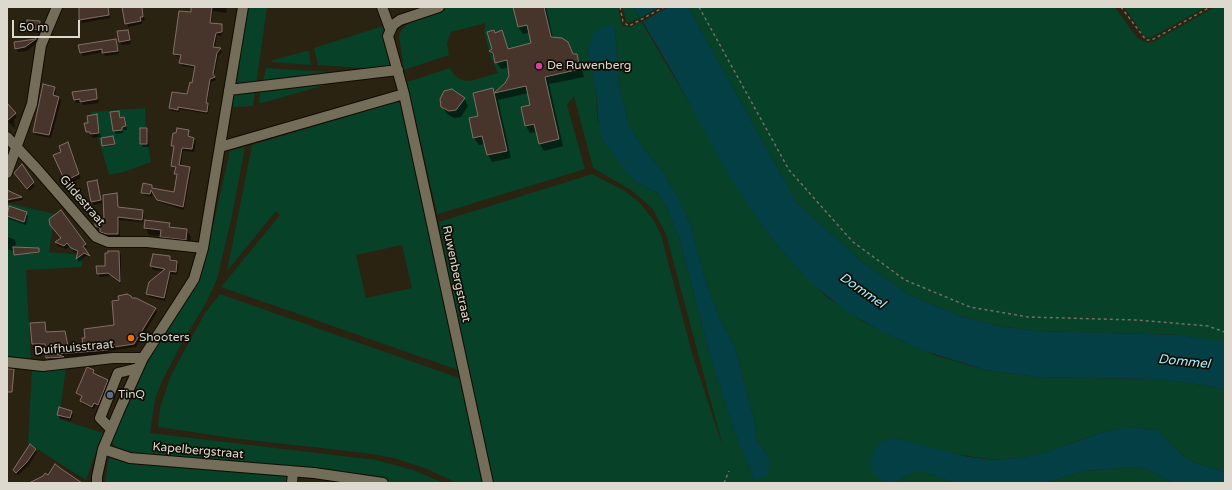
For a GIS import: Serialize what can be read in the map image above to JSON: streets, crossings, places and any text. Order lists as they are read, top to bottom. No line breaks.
{"streets":{"street":["Gildestraat","Ruwenbergstraat","Duifhuisstraat","Kapelbergstraat"]},"water":["Dommel"],"places":["De Ruwenberg","Shooters","TinQ"],"scale_bar":"50 m"}
